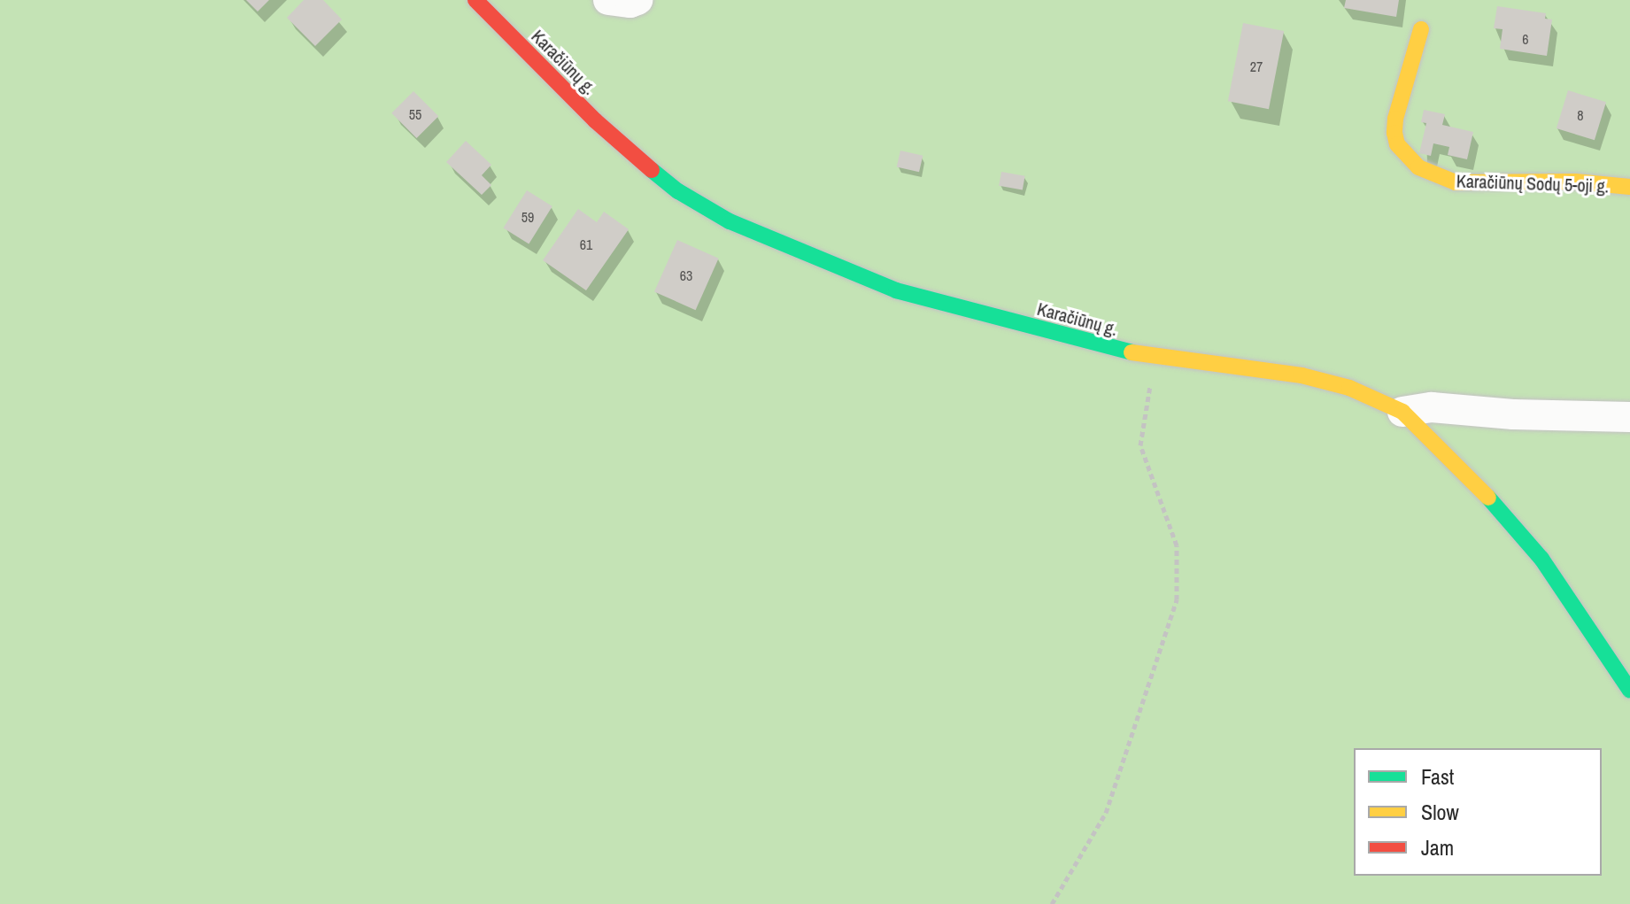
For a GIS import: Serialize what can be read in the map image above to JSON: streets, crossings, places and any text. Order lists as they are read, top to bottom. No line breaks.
{"streets":{"street":["Karačiūnų g.","Karačiūnų Sodų 5-oji g."]},"house_numbers":["6","27","55","8","59","61","63"],"legend":["Fast","Slow","Jam"]}
